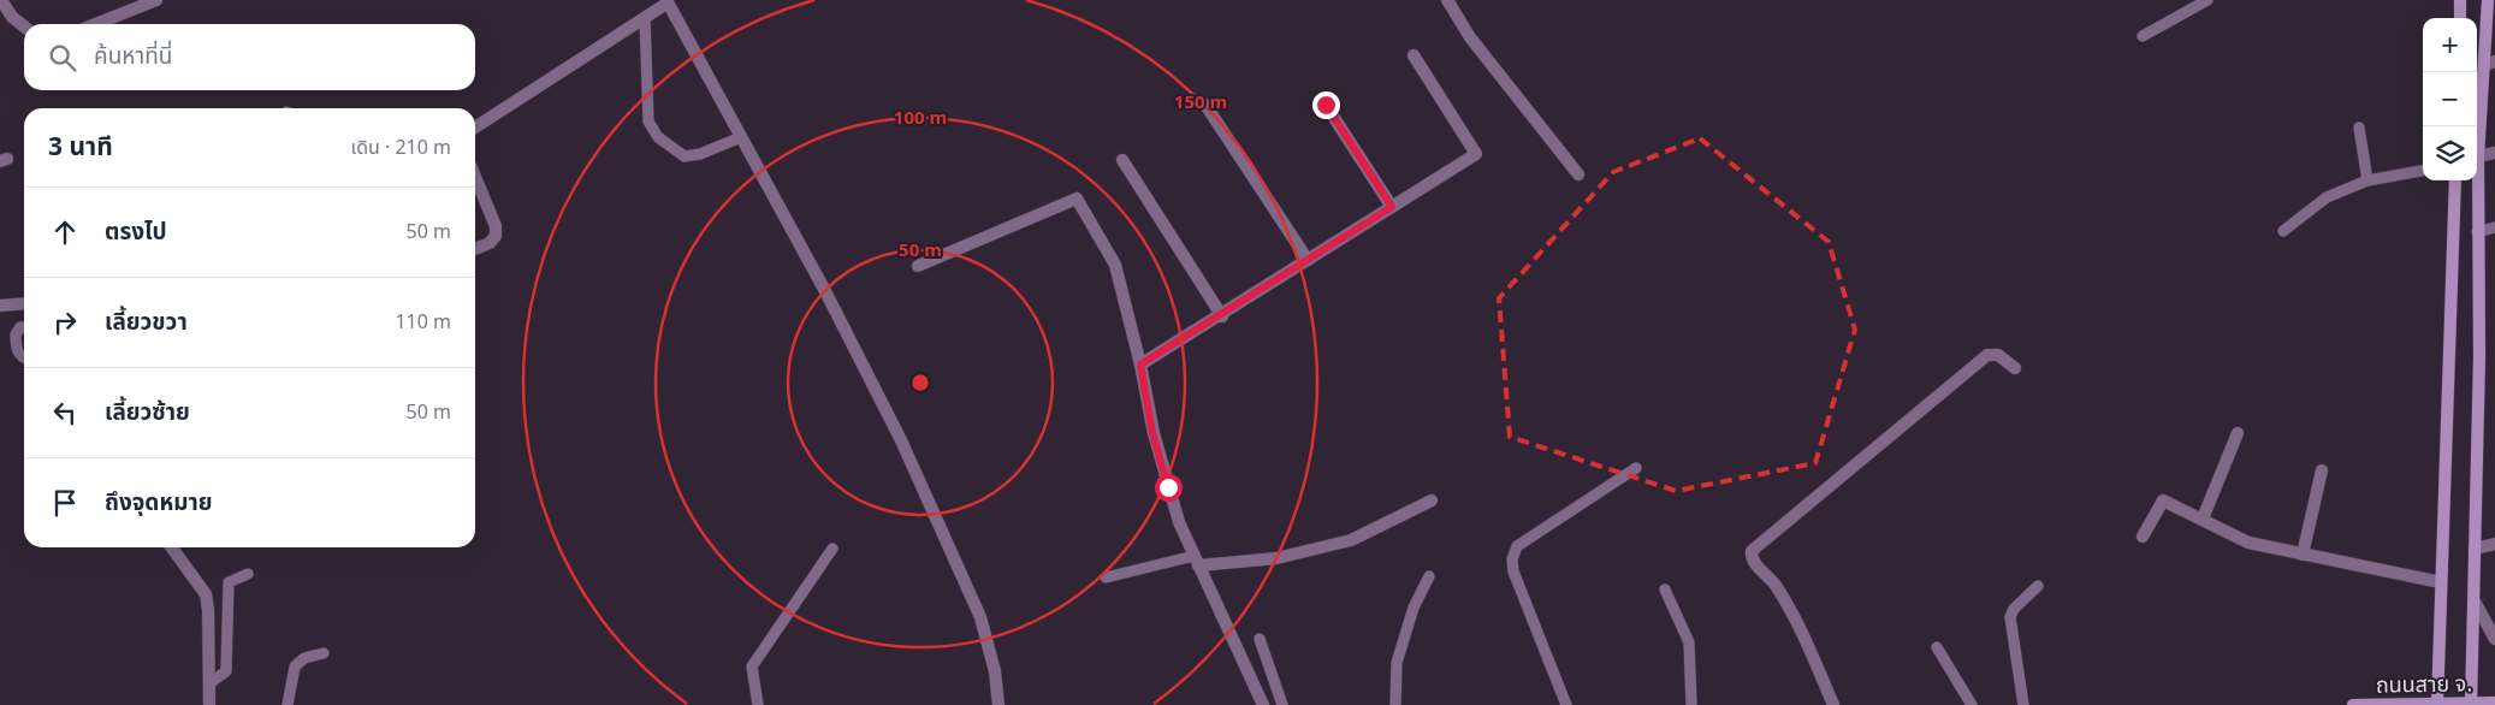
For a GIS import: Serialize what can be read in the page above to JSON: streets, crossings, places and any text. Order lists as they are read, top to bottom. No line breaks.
{"streets":{"main road":["ถนนสาย จ."]},"page":{"map_buttons":["+","−"],"search":"ค้นหาที่นี่","heading":["3 นาที","เดิน · 210 m"],"list":[["ตรงไป","50 m"],["เลี้ยวขวา","110 m"],["เลี้ยวซ้าย","50 m"],"ถึงจุดหมาย"]},"rings":["150 m","100 m","50 m"]}
